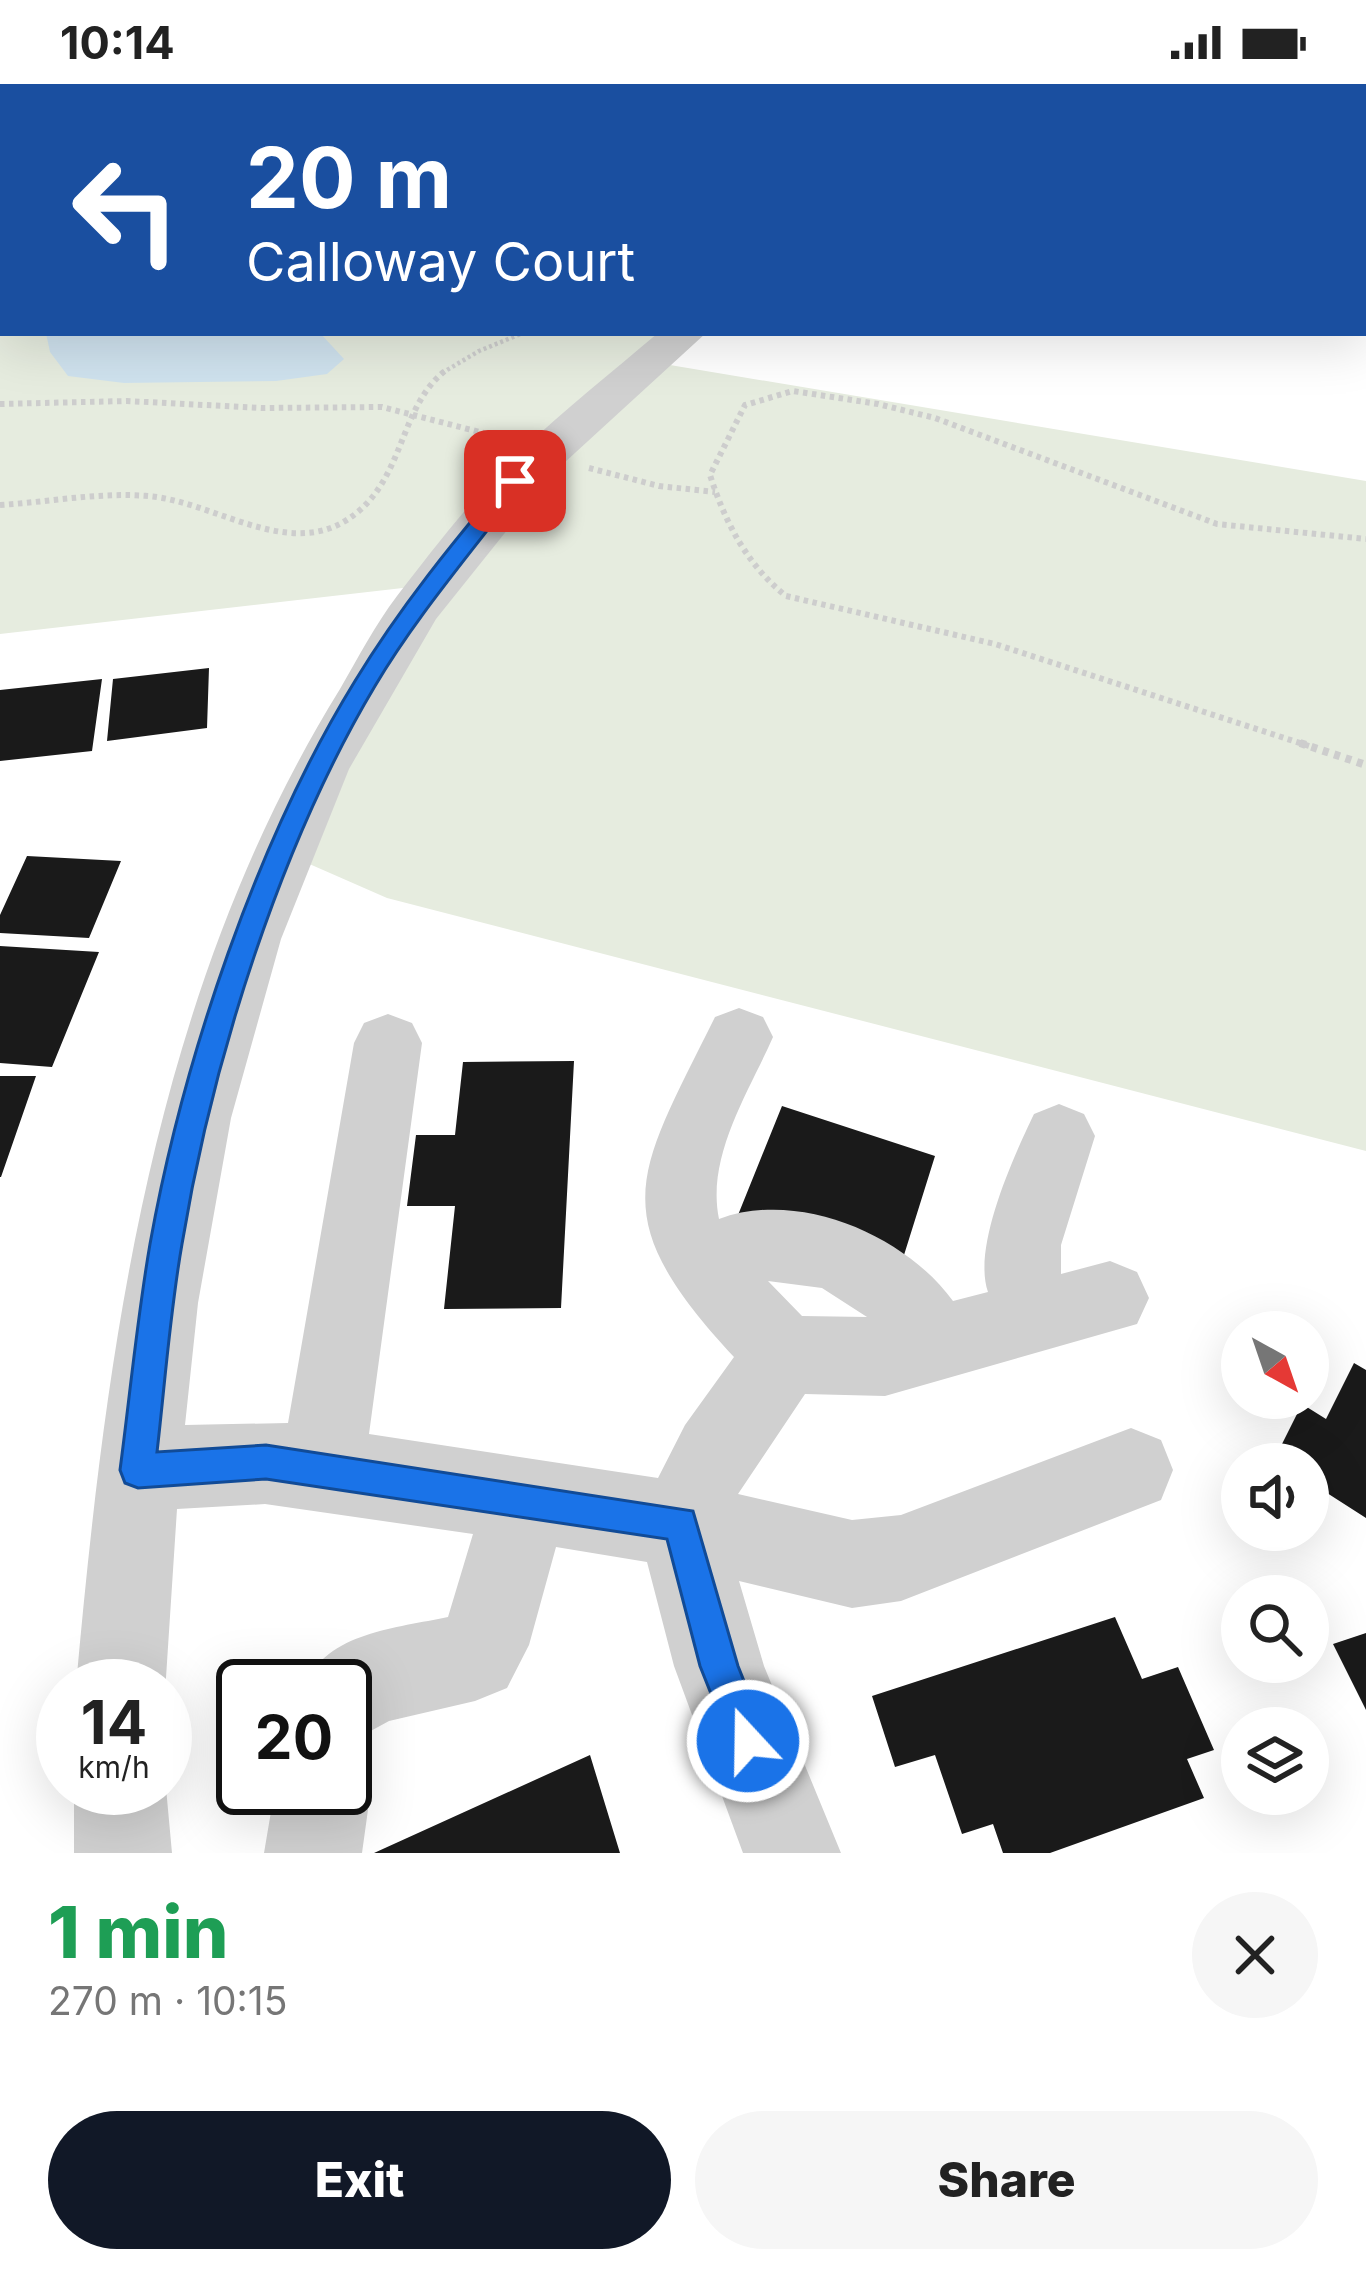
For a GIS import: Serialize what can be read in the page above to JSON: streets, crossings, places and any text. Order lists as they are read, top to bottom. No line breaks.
{"north":"bottom right","page":{"status":"10:14","turn":["20 m","Calloway Court"],"speed":"14 km/h","limit":"20","heading":["1 min","270 m · 10:15"],"buttons":["Exit","Share"]}}
